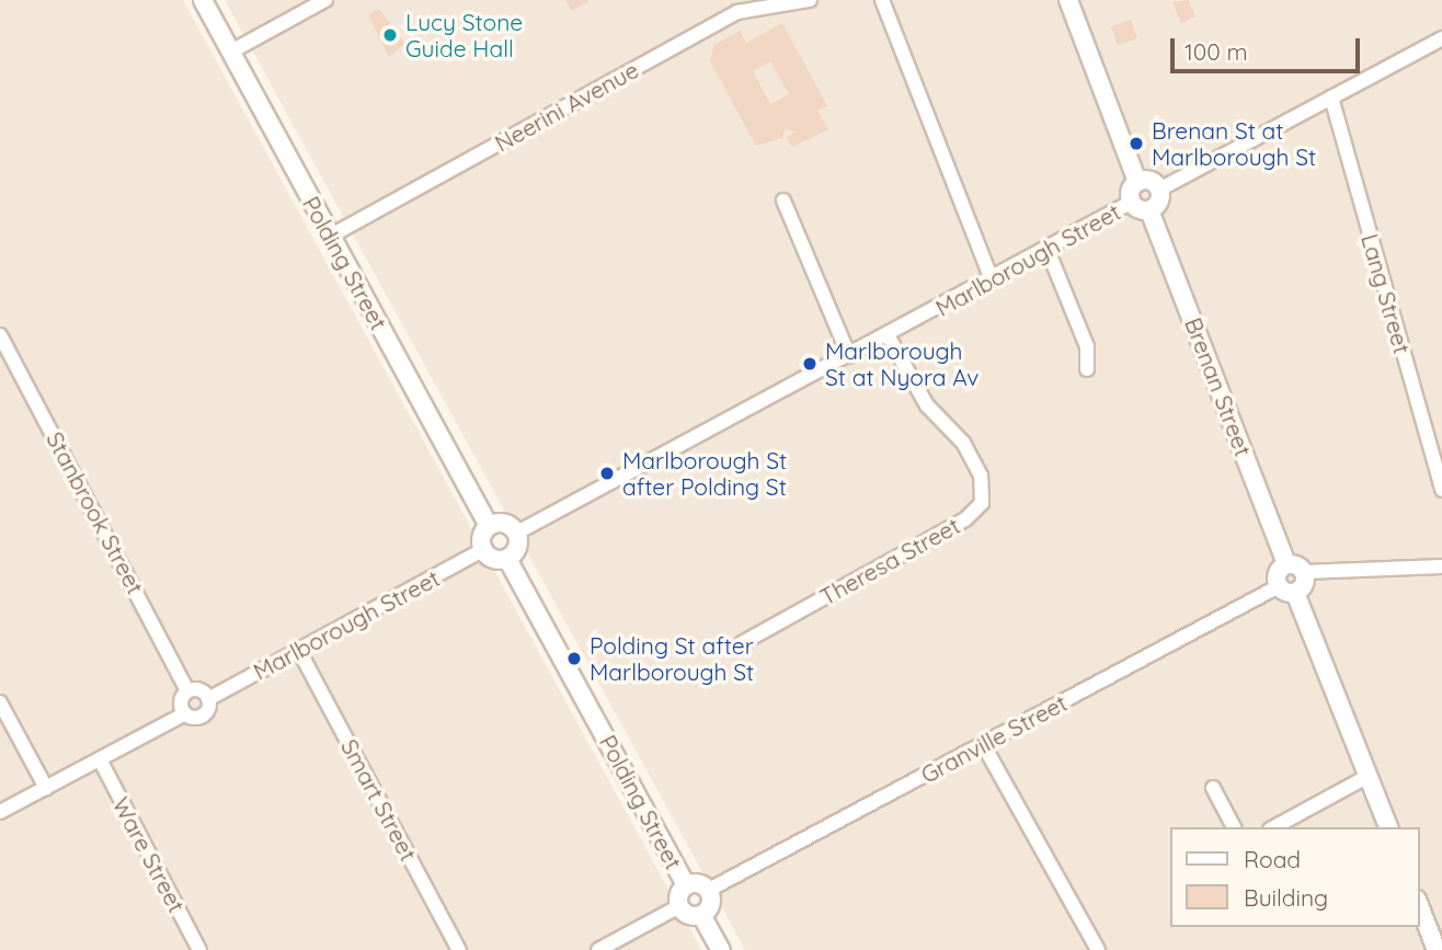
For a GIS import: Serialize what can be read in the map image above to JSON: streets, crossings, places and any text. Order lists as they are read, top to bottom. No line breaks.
{"streets":{"main road":["Polding Street","Brenan Street"],"street":["Neerini Avenue","Marlborough Street","Lang Street","Stanbrook Street","Theresa Street","Granville Street","Smart Street","Ware Street"]},"crossings":[["Neerini Avenue","Polding Street"],["Marlborough Street","Polding Street"],["Marlborough Street","Theresa Street"],["Marlborough Street","Smart Street"]],"places":["Lucy Stone Guide Hall","Brenan St at Marlborough St","Marlborough St at Nyora Av","Marlborough St after Polding St","Polding St after Marlborough St"],"legend":["Road","Building"],"scale_bar":"100 m"}
